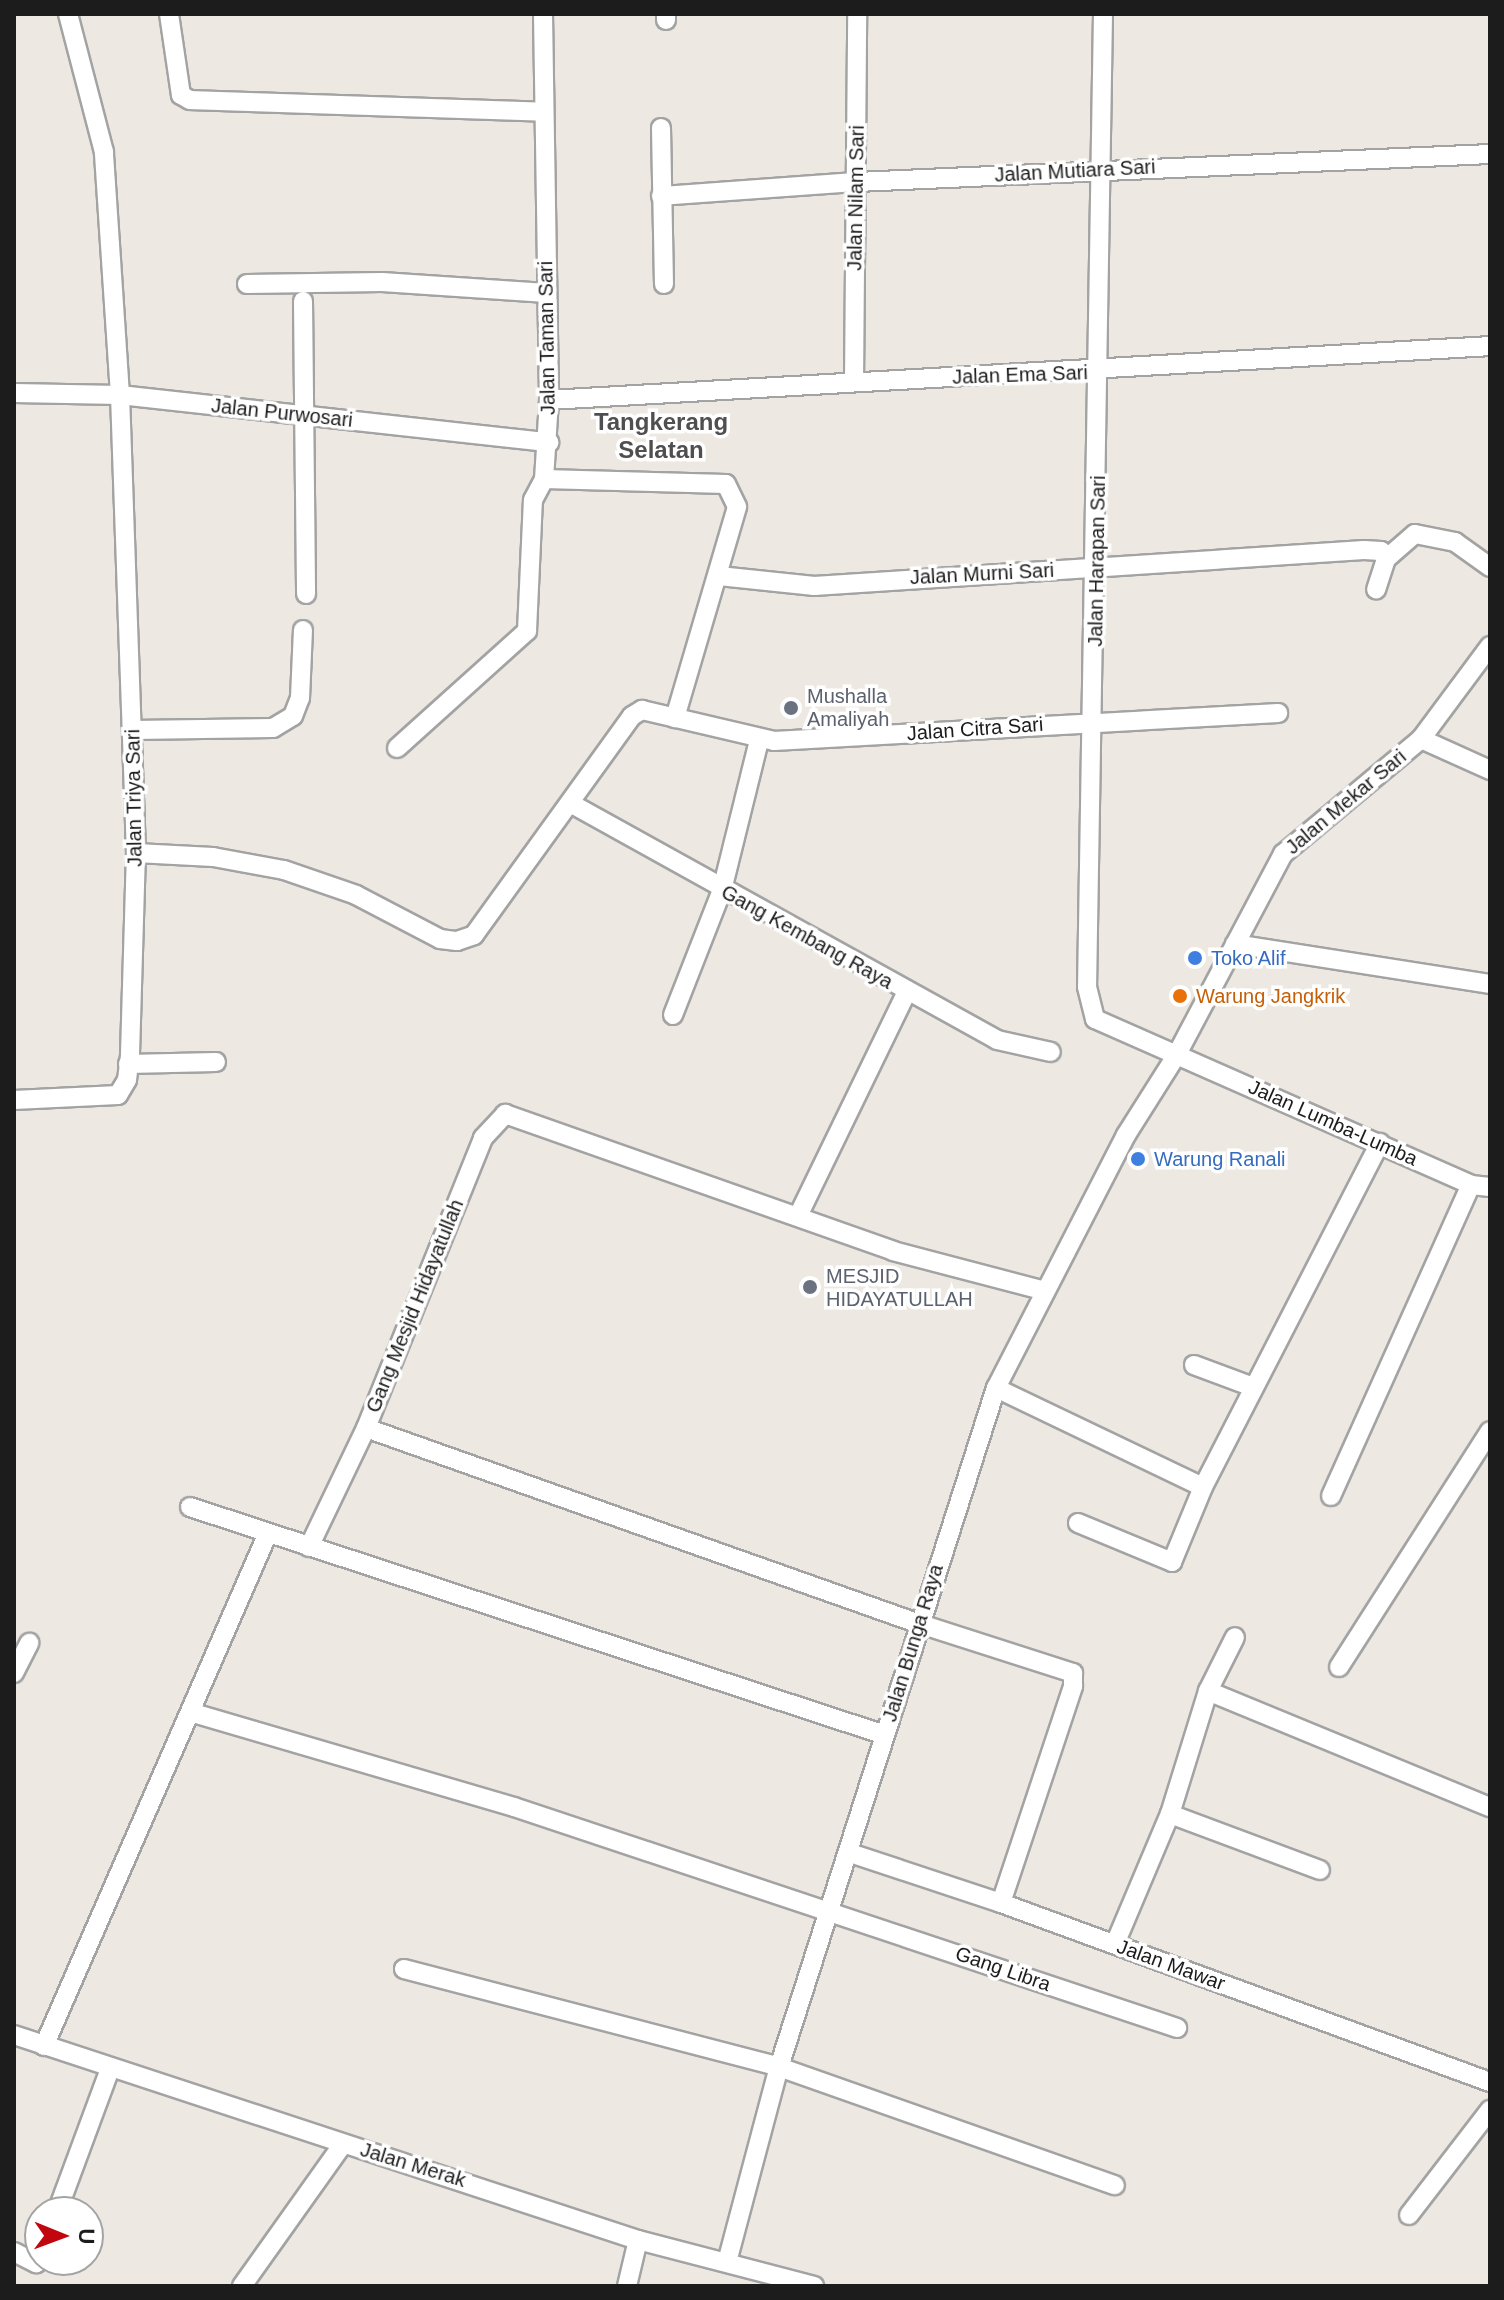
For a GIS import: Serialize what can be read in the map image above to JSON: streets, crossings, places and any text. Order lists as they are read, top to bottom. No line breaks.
{"streets":{"street":["Jalan Mutiara Sari","Jalan Nilam Sari","Jalan Taman Sari","Jalan Ema Sari","Jalan Purwosari","Jalan Harapan Sari","Jalan Murni Sari","Jalan Citra Sari","Jalan Triya Sari","Jalan Mekar Sari","Gang Kembang Raya","Jalan Lumba-Lumba","Gang Mesjid Hidayatullah","Jalan Bunga Raya","Jalan Mawar","Gang Libra","Jalan Merak"]},"crossings":[["Jalan Mutiara Sari","Jalan Nilam Sari"],["Jalan Mutiara Sari","Jalan Harapan Sari"],["Jalan Nilam Sari","Jalan Ema Sari"],["Jalan Taman Sari","Jalan Ema Sari"],["Jalan Taman Sari","Jalan Purwosari"],["Jalan Ema Sari","Jalan Harapan Sari"],["Jalan Purwosari","Jalan Triya Sari"],["Jalan Harapan Sari","Jalan Murni Sari"],["Jalan Harapan Sari","Jalan Citra Sari"],["Jalan Harapan Sari","Jalan Mekar Sari"],["Jalan Harapan Sari","Jalan Lumba-Lumba"],["Jalan Harapan Sari","Jalan Bunga Raya"],["Jalan Citra Sari","Gang Kembang Raya"],["Jalan Mekar Sari","Jalan Lumba-Lumba"],["Jalan Mekar Sari","Jalan Bunga Raya"],["Jalan Lumba-Lumba","Jalan Bunga Raya"],["Gang Mesjid Hidayatullah","Jalan Bunga Raya"],["Gang Mesjid Hidayatullah","Jalan Mawar"],["Jalan Bunga Raya","Jalan Mawar"],["Jalan Bunga Raya","Gang Libra"],["Jalan Bunga Raya","Jalan Merak"]],"districts":["Tangkerang Selatan"],"places":["Mushalla Amaliyah","Toko Alif","Warung Jangkrik","Warung Ranali","MESJID HIDAYATULLAH"],"north":"right"}
